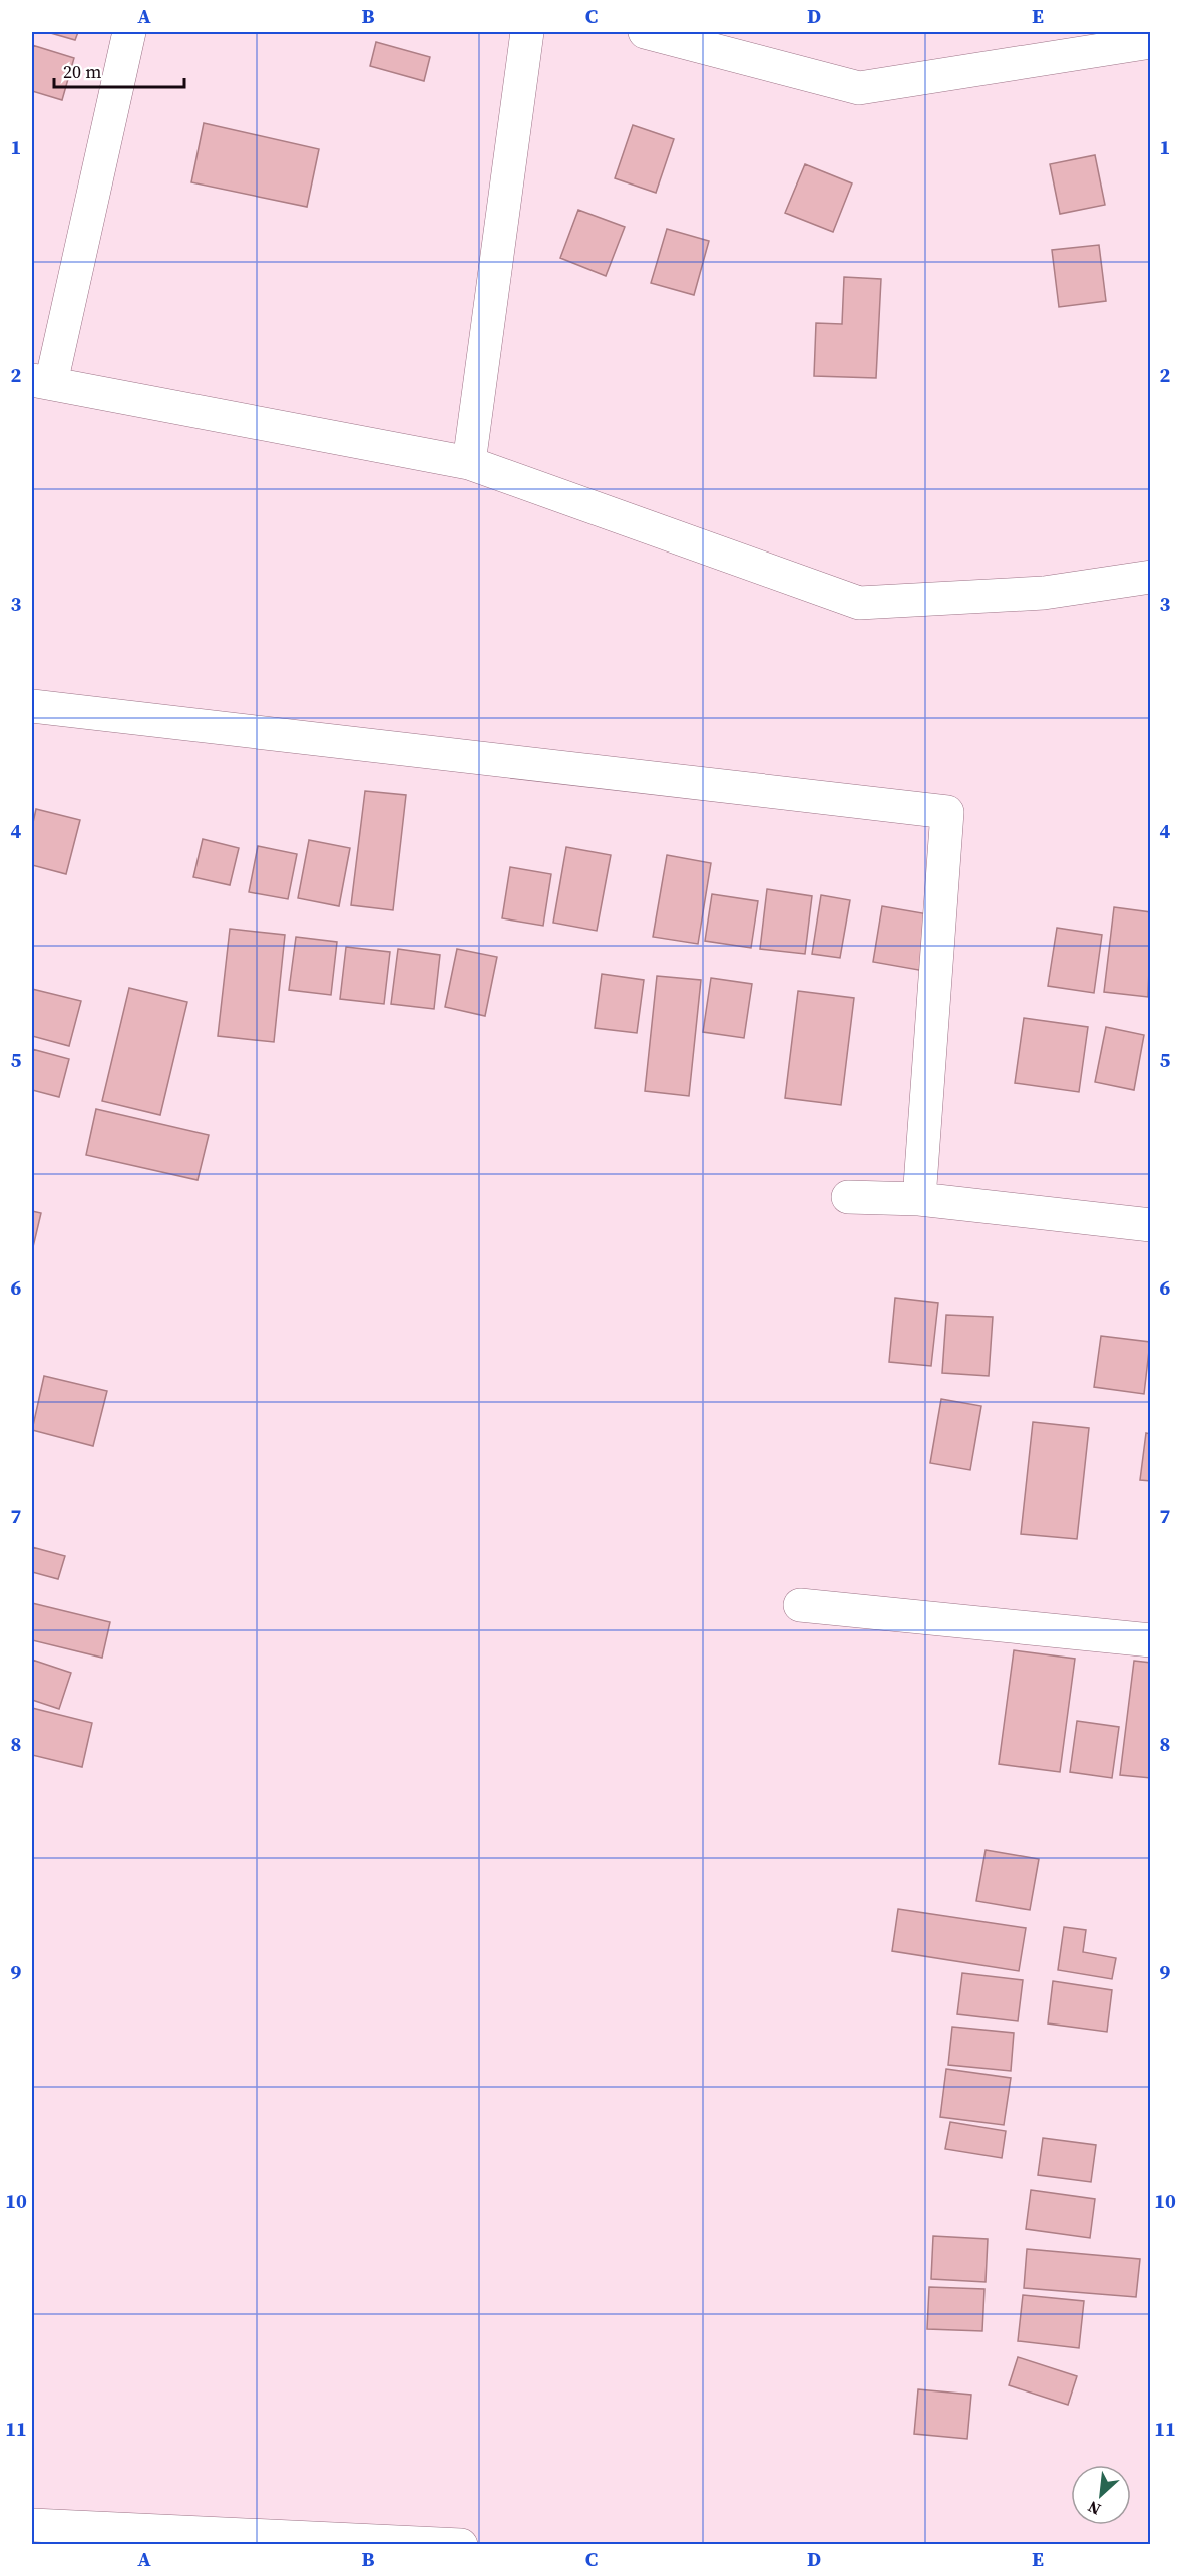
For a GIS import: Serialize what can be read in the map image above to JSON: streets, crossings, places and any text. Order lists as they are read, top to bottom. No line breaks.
{"scale_bar":"20 m","north":"bottom left","grid":{"columns":["A","B","C","D","E"],"rows":["1","2","3","4","5","6","7","8","9","10","11"]}}
